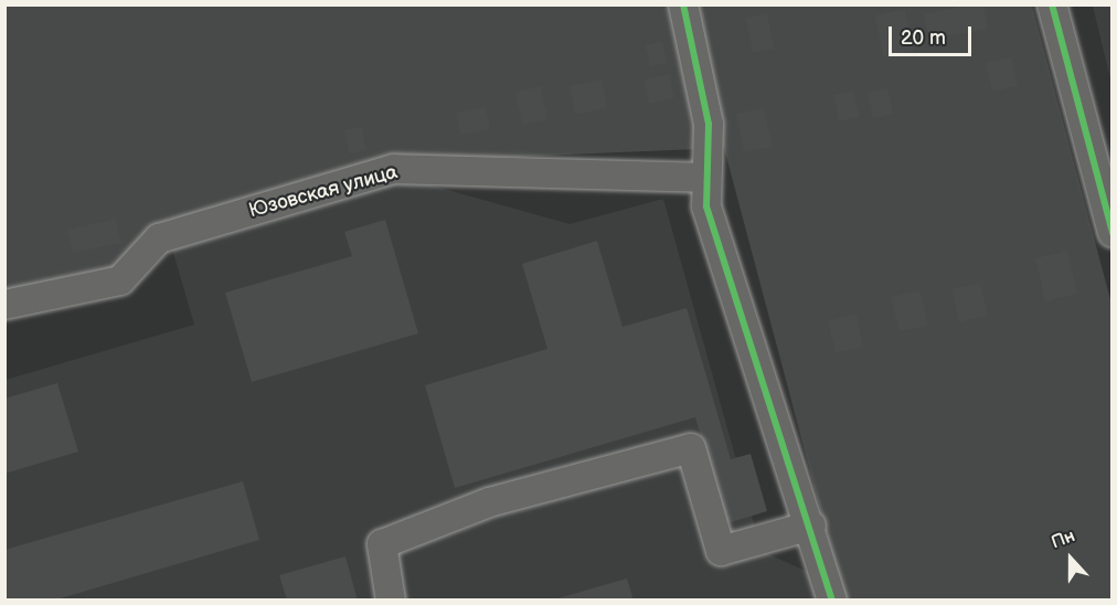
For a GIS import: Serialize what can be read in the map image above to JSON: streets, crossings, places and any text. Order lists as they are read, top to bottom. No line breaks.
{"streets":{"street":["Юзовская улица"]},"scale_bar":"20 m","north":"top"}
